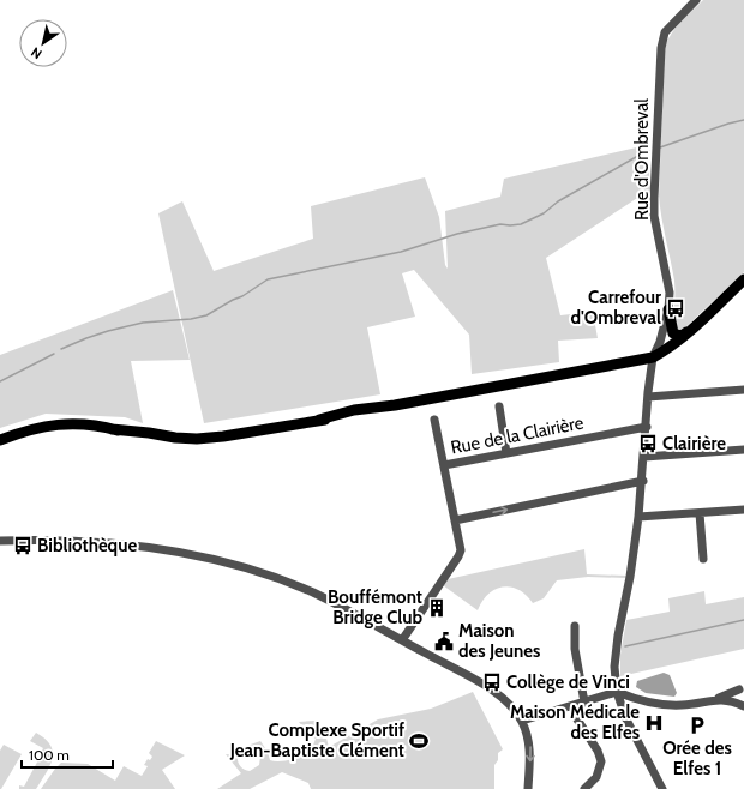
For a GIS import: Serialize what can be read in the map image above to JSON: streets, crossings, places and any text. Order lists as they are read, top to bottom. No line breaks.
{"streets":{"street":["Rue d'Ombreval","Rue de la Clairière"]},"crossings":[["Rue d'Ombreval","Rue de la Clairière"]],"places":{"bus stop":["Carrefour d'Ombreval","Clairière","Bibliothèque","Collège de Vinci"],"building":["Bouffémont Bridge Club"],"public building":["Maison des Jeunes"],"hospital":["Maison Médicale des Elfes"],"parking":["Orée des Elfes 1"],"sports":["Complexe Sportif Jean-Baptiste Clément"]},"scale_bar":"100 m","north":"bottom left"}
